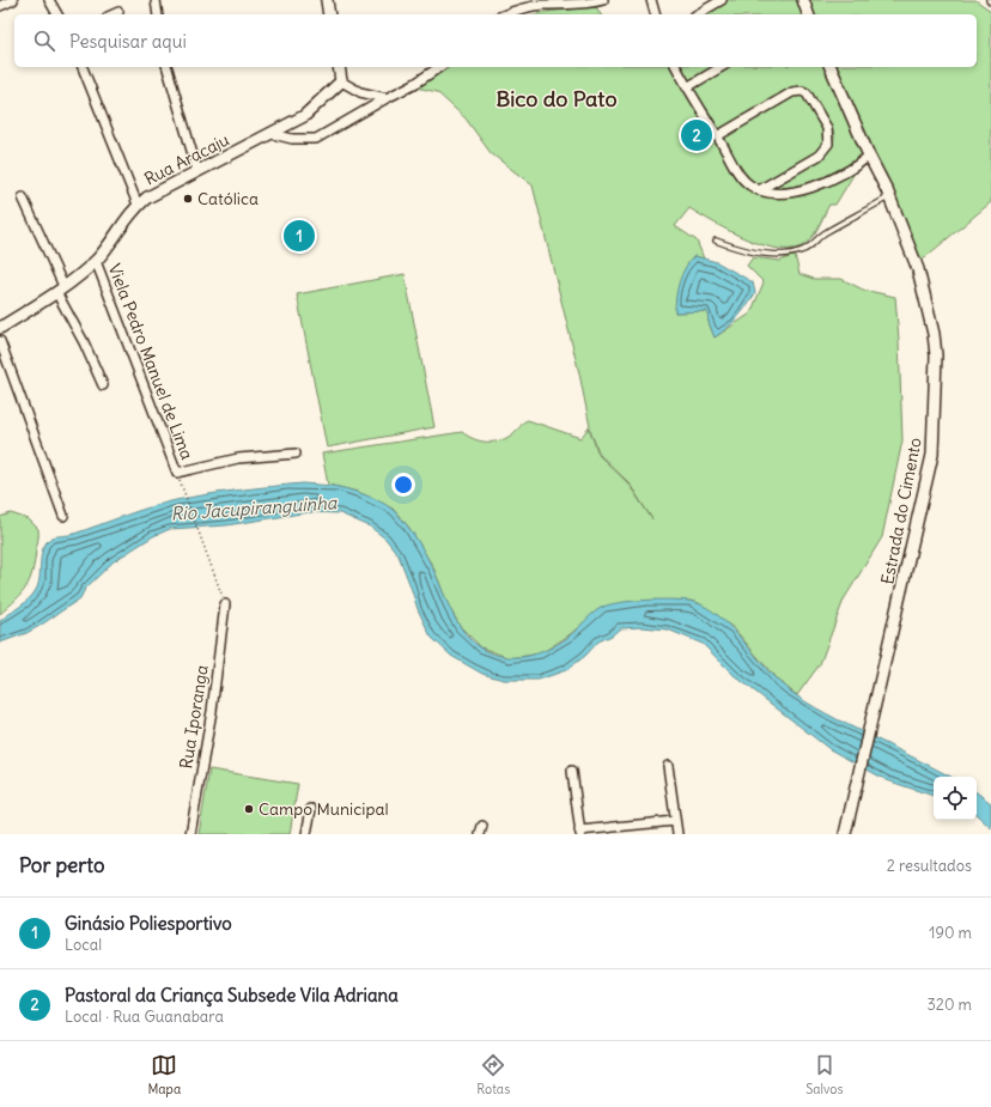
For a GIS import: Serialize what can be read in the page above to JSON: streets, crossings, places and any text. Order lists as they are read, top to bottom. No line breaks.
{"streets":{"street":["Rua Aracaju","Viela Pedro Manuel de Lima","Estrada do Cimento","Rua Iporanga"]},"crossings":[["Rua Aracaju","Viela Pedro Manuel de Lima"]],"districts":["Bico do Pato"],"water":["Rio Jacupiranguinha"],"places":["Católica","Campo Municipal"],"page":{"search":"Pesquisar aqui","pins":["2","1"],"heading":["Por perto","2 resultados"],"list":[{"mark":"1","name":"Ginásio Poliesportivo","note":"Local","value":"190 m"},{"mark":"2","name":"Pastoral da Criança Subsede Vila Adriana","note":"Local · Rua Guanabara","value":"320 m"}],"nav":["Mapa","Rotas","Salvos"]}}
